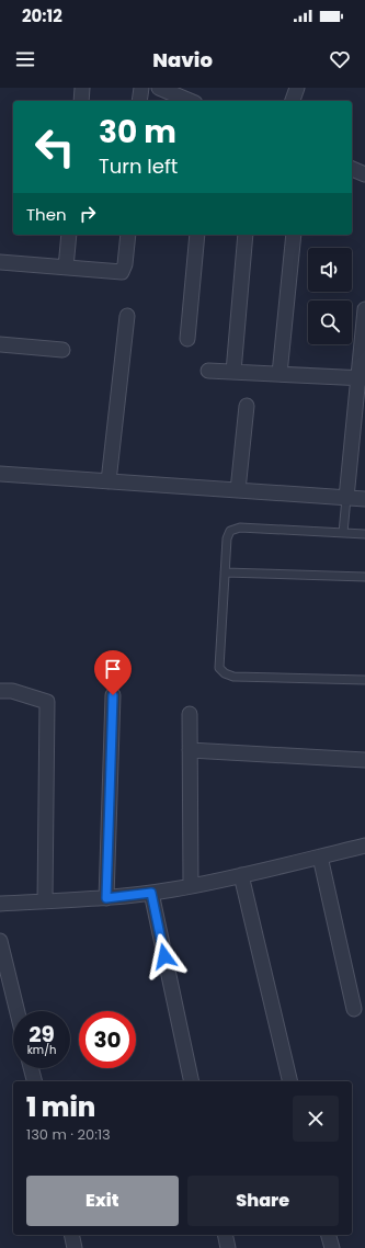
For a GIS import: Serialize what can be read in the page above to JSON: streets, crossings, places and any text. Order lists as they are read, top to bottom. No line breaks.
{"page":{"status":"20:12","header":"Navio","turn":["30 m","Turn left"],"then":"Then","speed":"29 km/h","limit":"30","heading":["1 min","130 m · 20:13"],"buttons":["Exit","Share"]}}
